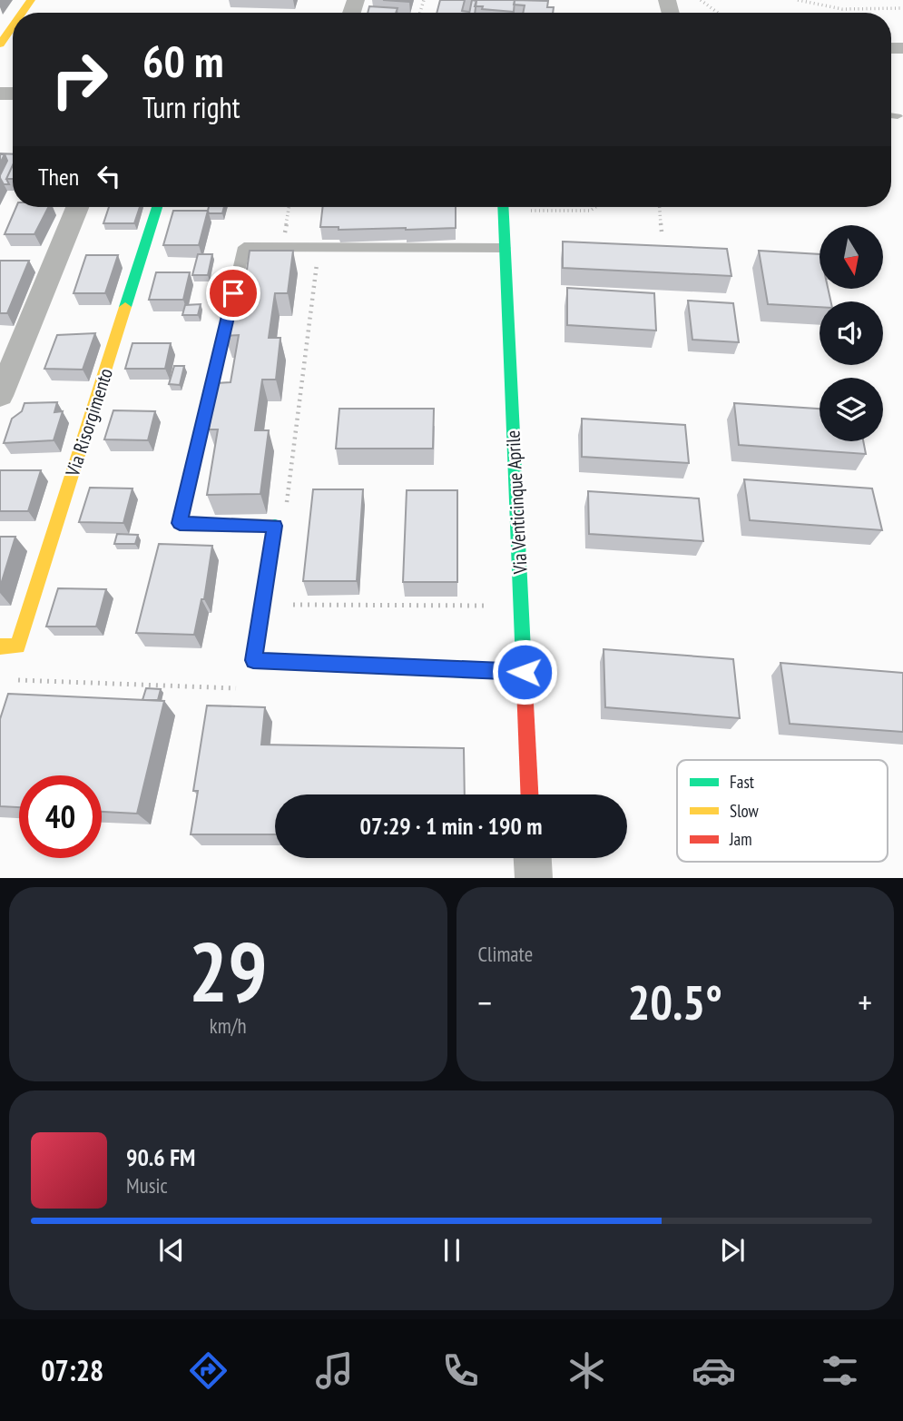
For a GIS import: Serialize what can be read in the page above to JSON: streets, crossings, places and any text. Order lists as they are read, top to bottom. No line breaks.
{"streets":{"street":["Via Risorgimento","Via Venticinque Aprile"]},"legend":["Fast","Slow","Jam"],"north":"bottom","page":{"turn":["60 m","Turn right"],"then":"Then","limit":"40","trip":"07:29 · 1 min · 190 m","tile":[["29","km/h"],"Climate"],"heat":["−","20.5°","+"],"song":["90.6 FM","Music"],"tabs":"07:28"}}
